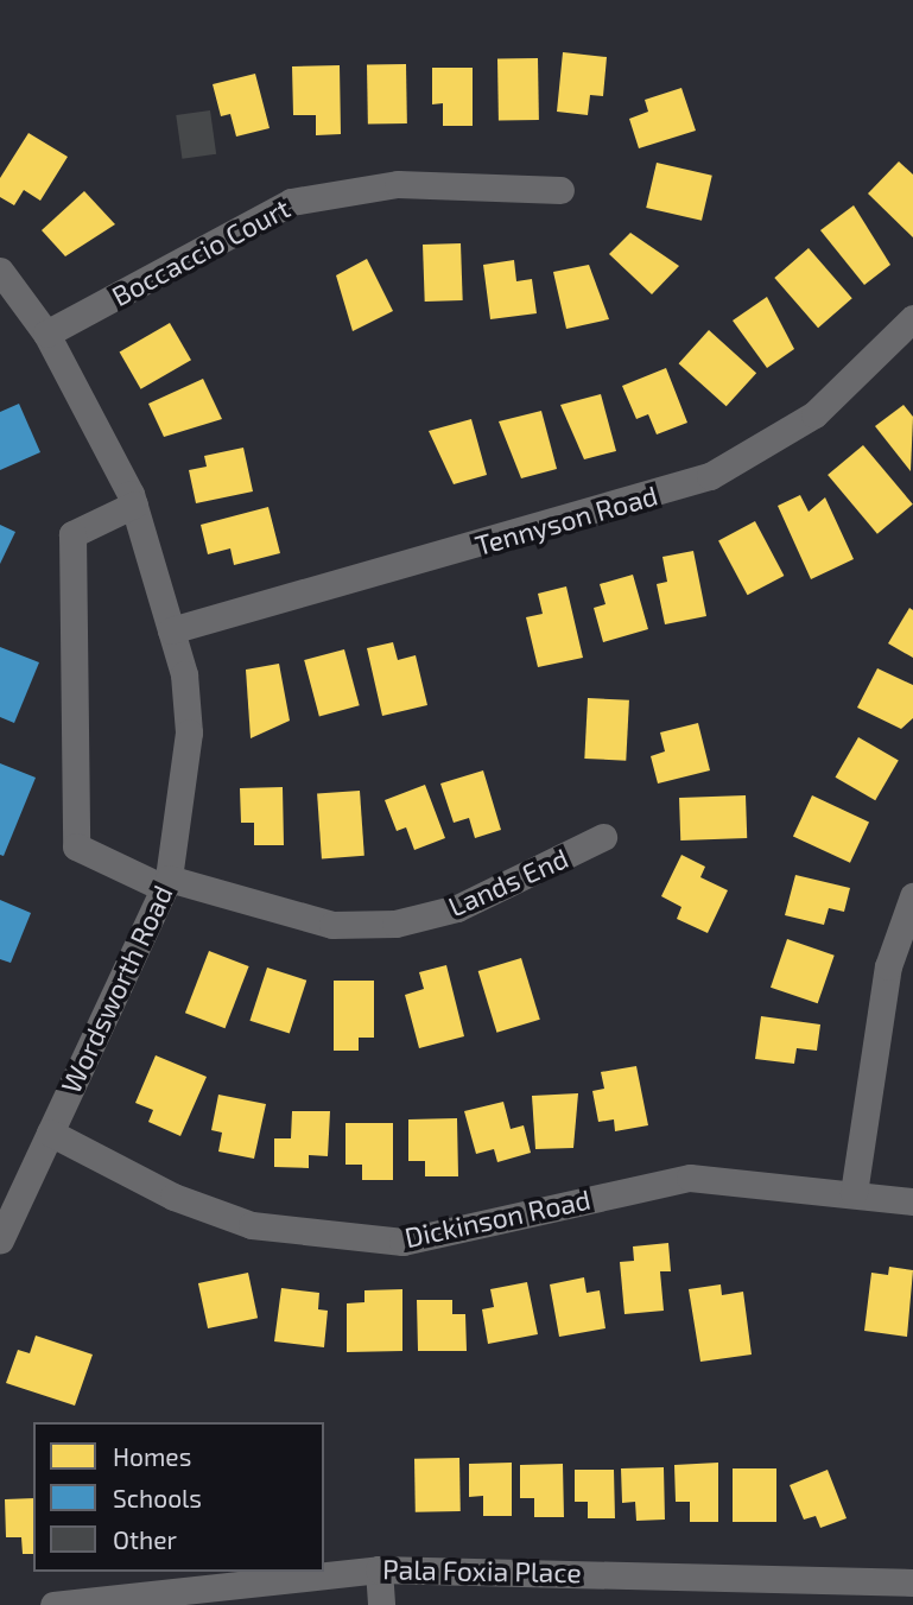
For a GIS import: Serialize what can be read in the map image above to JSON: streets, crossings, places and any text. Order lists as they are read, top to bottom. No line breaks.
{"streets":{"street":["Boccaccio Court","Tennyson Road","Lands End","Wordsworth Road","Dickinson Road","Pala Foxia Place"]},"crossings":[["Boccaccio Court","Wordsworth Road"],["Tennyson Road","Wordsworth Road"],["Lands End","Wordsworth Road"],["Wordsworth Road","Dickinson Road"]],"legend":["Homes","Schools","Other"]}
